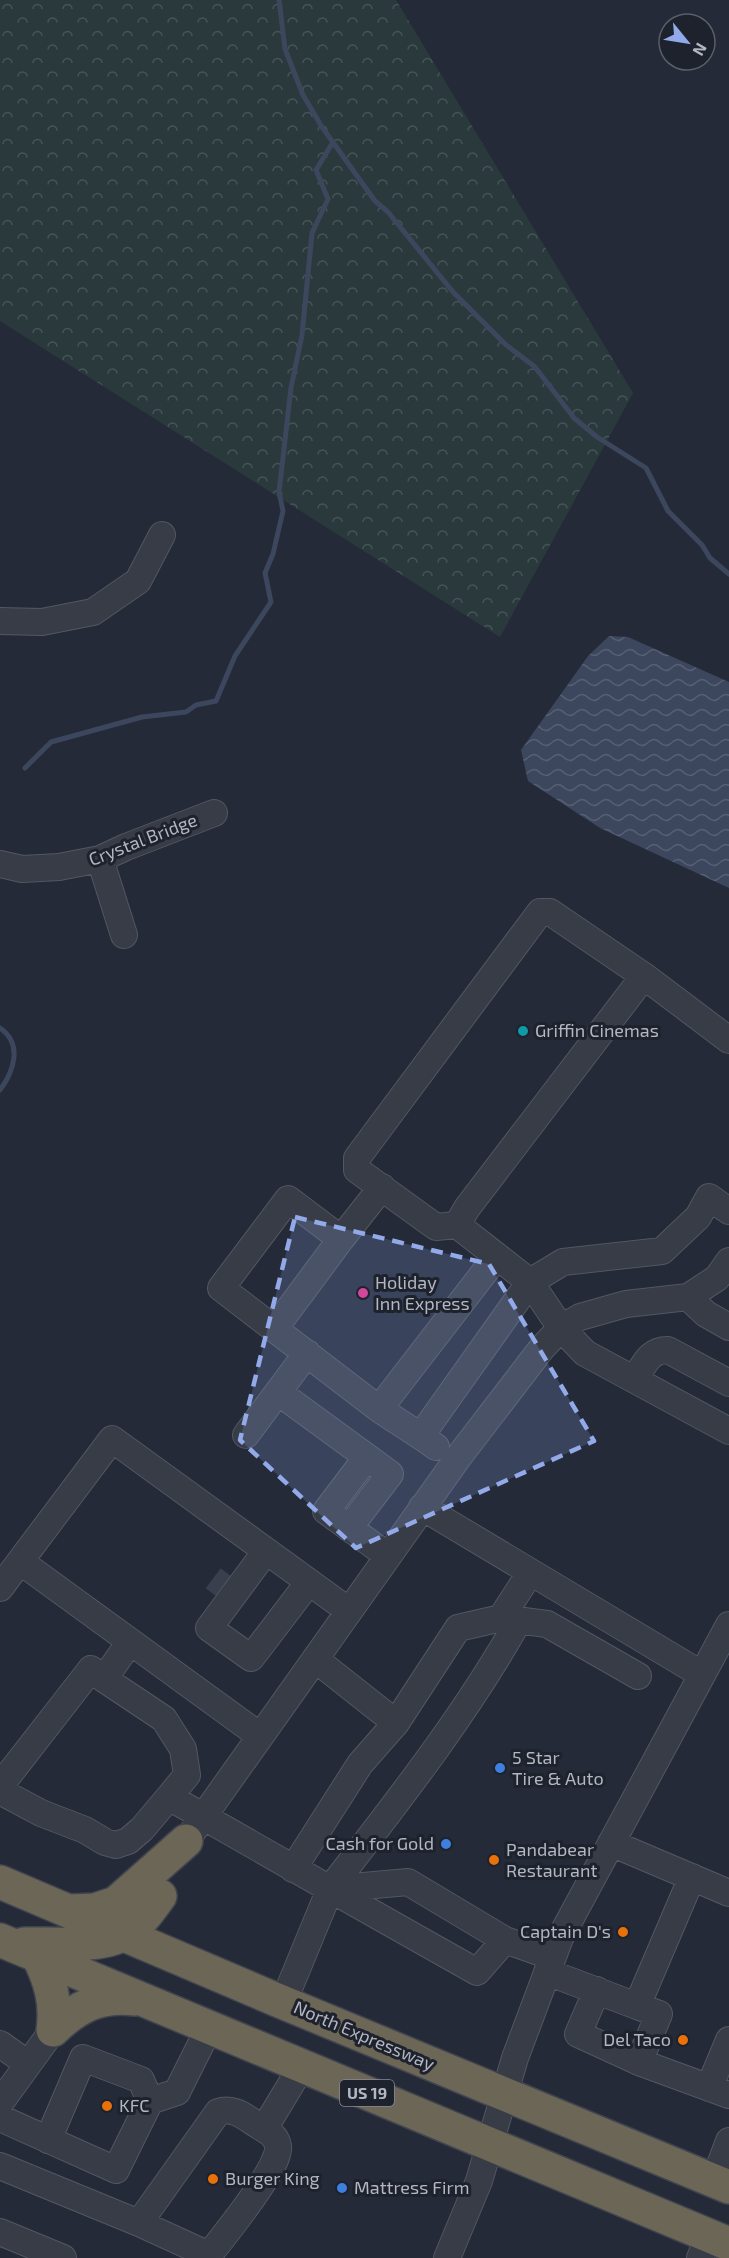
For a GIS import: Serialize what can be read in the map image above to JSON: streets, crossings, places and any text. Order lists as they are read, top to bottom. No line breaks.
{"streets":{"highway":["North Expressway","US 19"],"street":["Crystal Bridge"]},"places":["Griffin Cinemas","Holiday Inn Express","5 Star Tire & Auto","Cash for Gold","Pandabear Restaurant","Captain D's","Del Taco","KFC","Burger King","Mattress Firm"],"north":"bottom right"}
